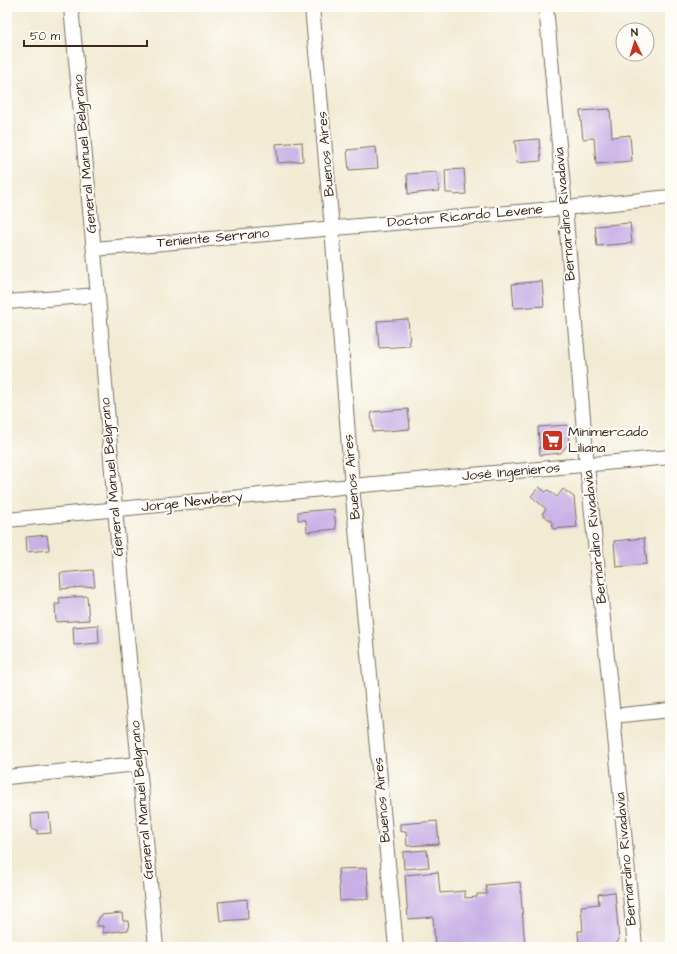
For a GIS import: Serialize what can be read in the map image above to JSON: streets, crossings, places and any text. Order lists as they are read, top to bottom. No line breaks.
{"streets":{"street":["General Manuel Belgrano","Buenos Aires","Bernardino Rivadavia","Doctor Ricardo Levene","Teniente Serrano","José Ingenieros","Jorge Newbery"]},"crossings":[["General Manuel Belgrano","Teniente Serrano"],["General Manuel Belgrano","Jorge Newbery"],["Buenos Aires","Doctor Ricardo Levene"],["Buenos Aires","Teniente Serrano"],["Buenos Aires","José Ingenieros"],["Buenos Aires","Jorge Newbery"],["Bernardino Rivadavia","Doctor Ricardo Levene"],["Bernardino Rivadavia","José Ingenieros"],["Doctor Ricardo Levene","Teniente Serrano"],["José Ingenieros","Jorge Newbery"]],"places":{"supermarket":["Minimercado Liliana"]},"scale_bar":"50 m","north":"top"}
